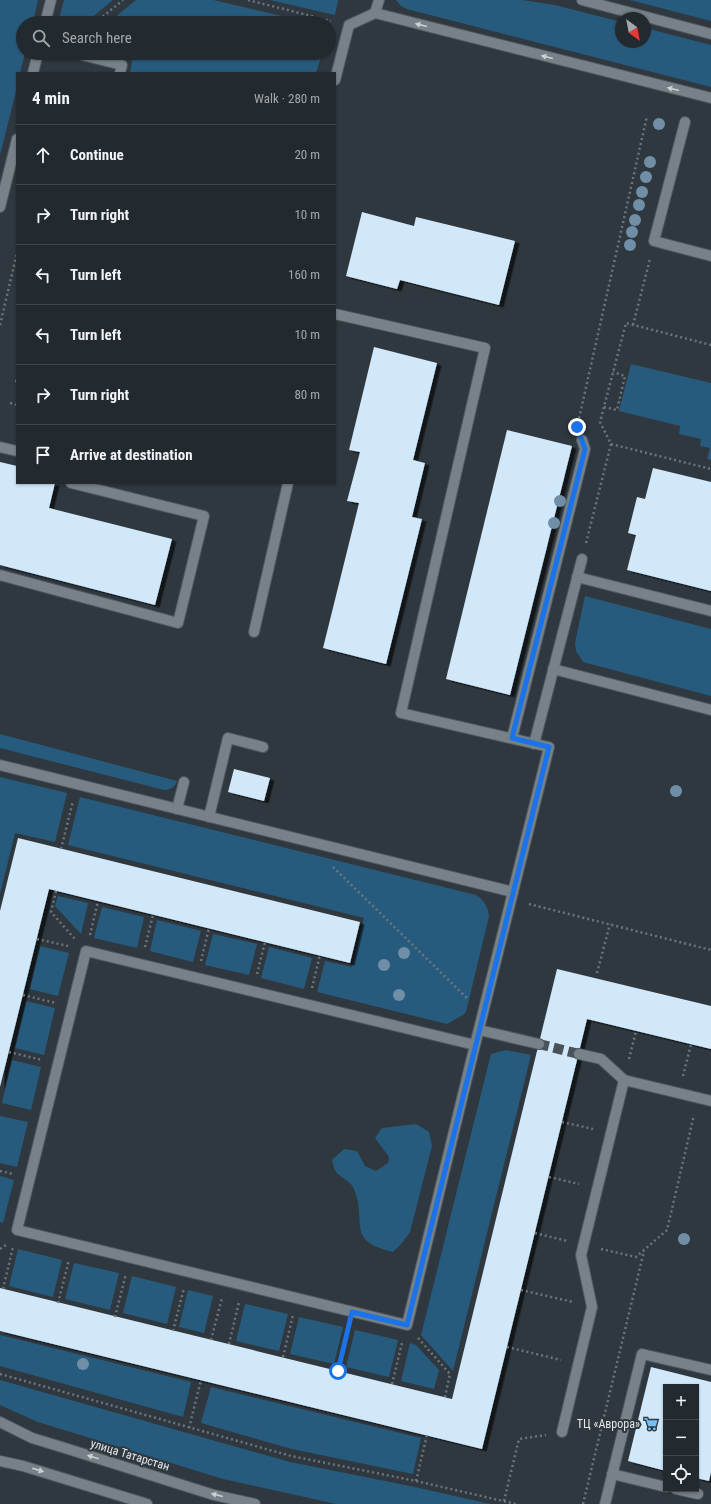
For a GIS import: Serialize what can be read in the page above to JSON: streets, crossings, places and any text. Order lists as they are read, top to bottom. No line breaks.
{"streets":{"street":["улица Татарстан"]},"places":{"supermarket":["ТЦ «Аврора»"]},"north":"bottom right","page":{"search":"Search here","heading":["4 min","Walk · 280 m"],"list":[["Continue","20 m"],["Turn right","10 m"],["Turn left","160 m"],["Turn left","10 m"],["Turn right","80 m"],"Arrive at destination"],"map_buttons":["+","−"]}}
